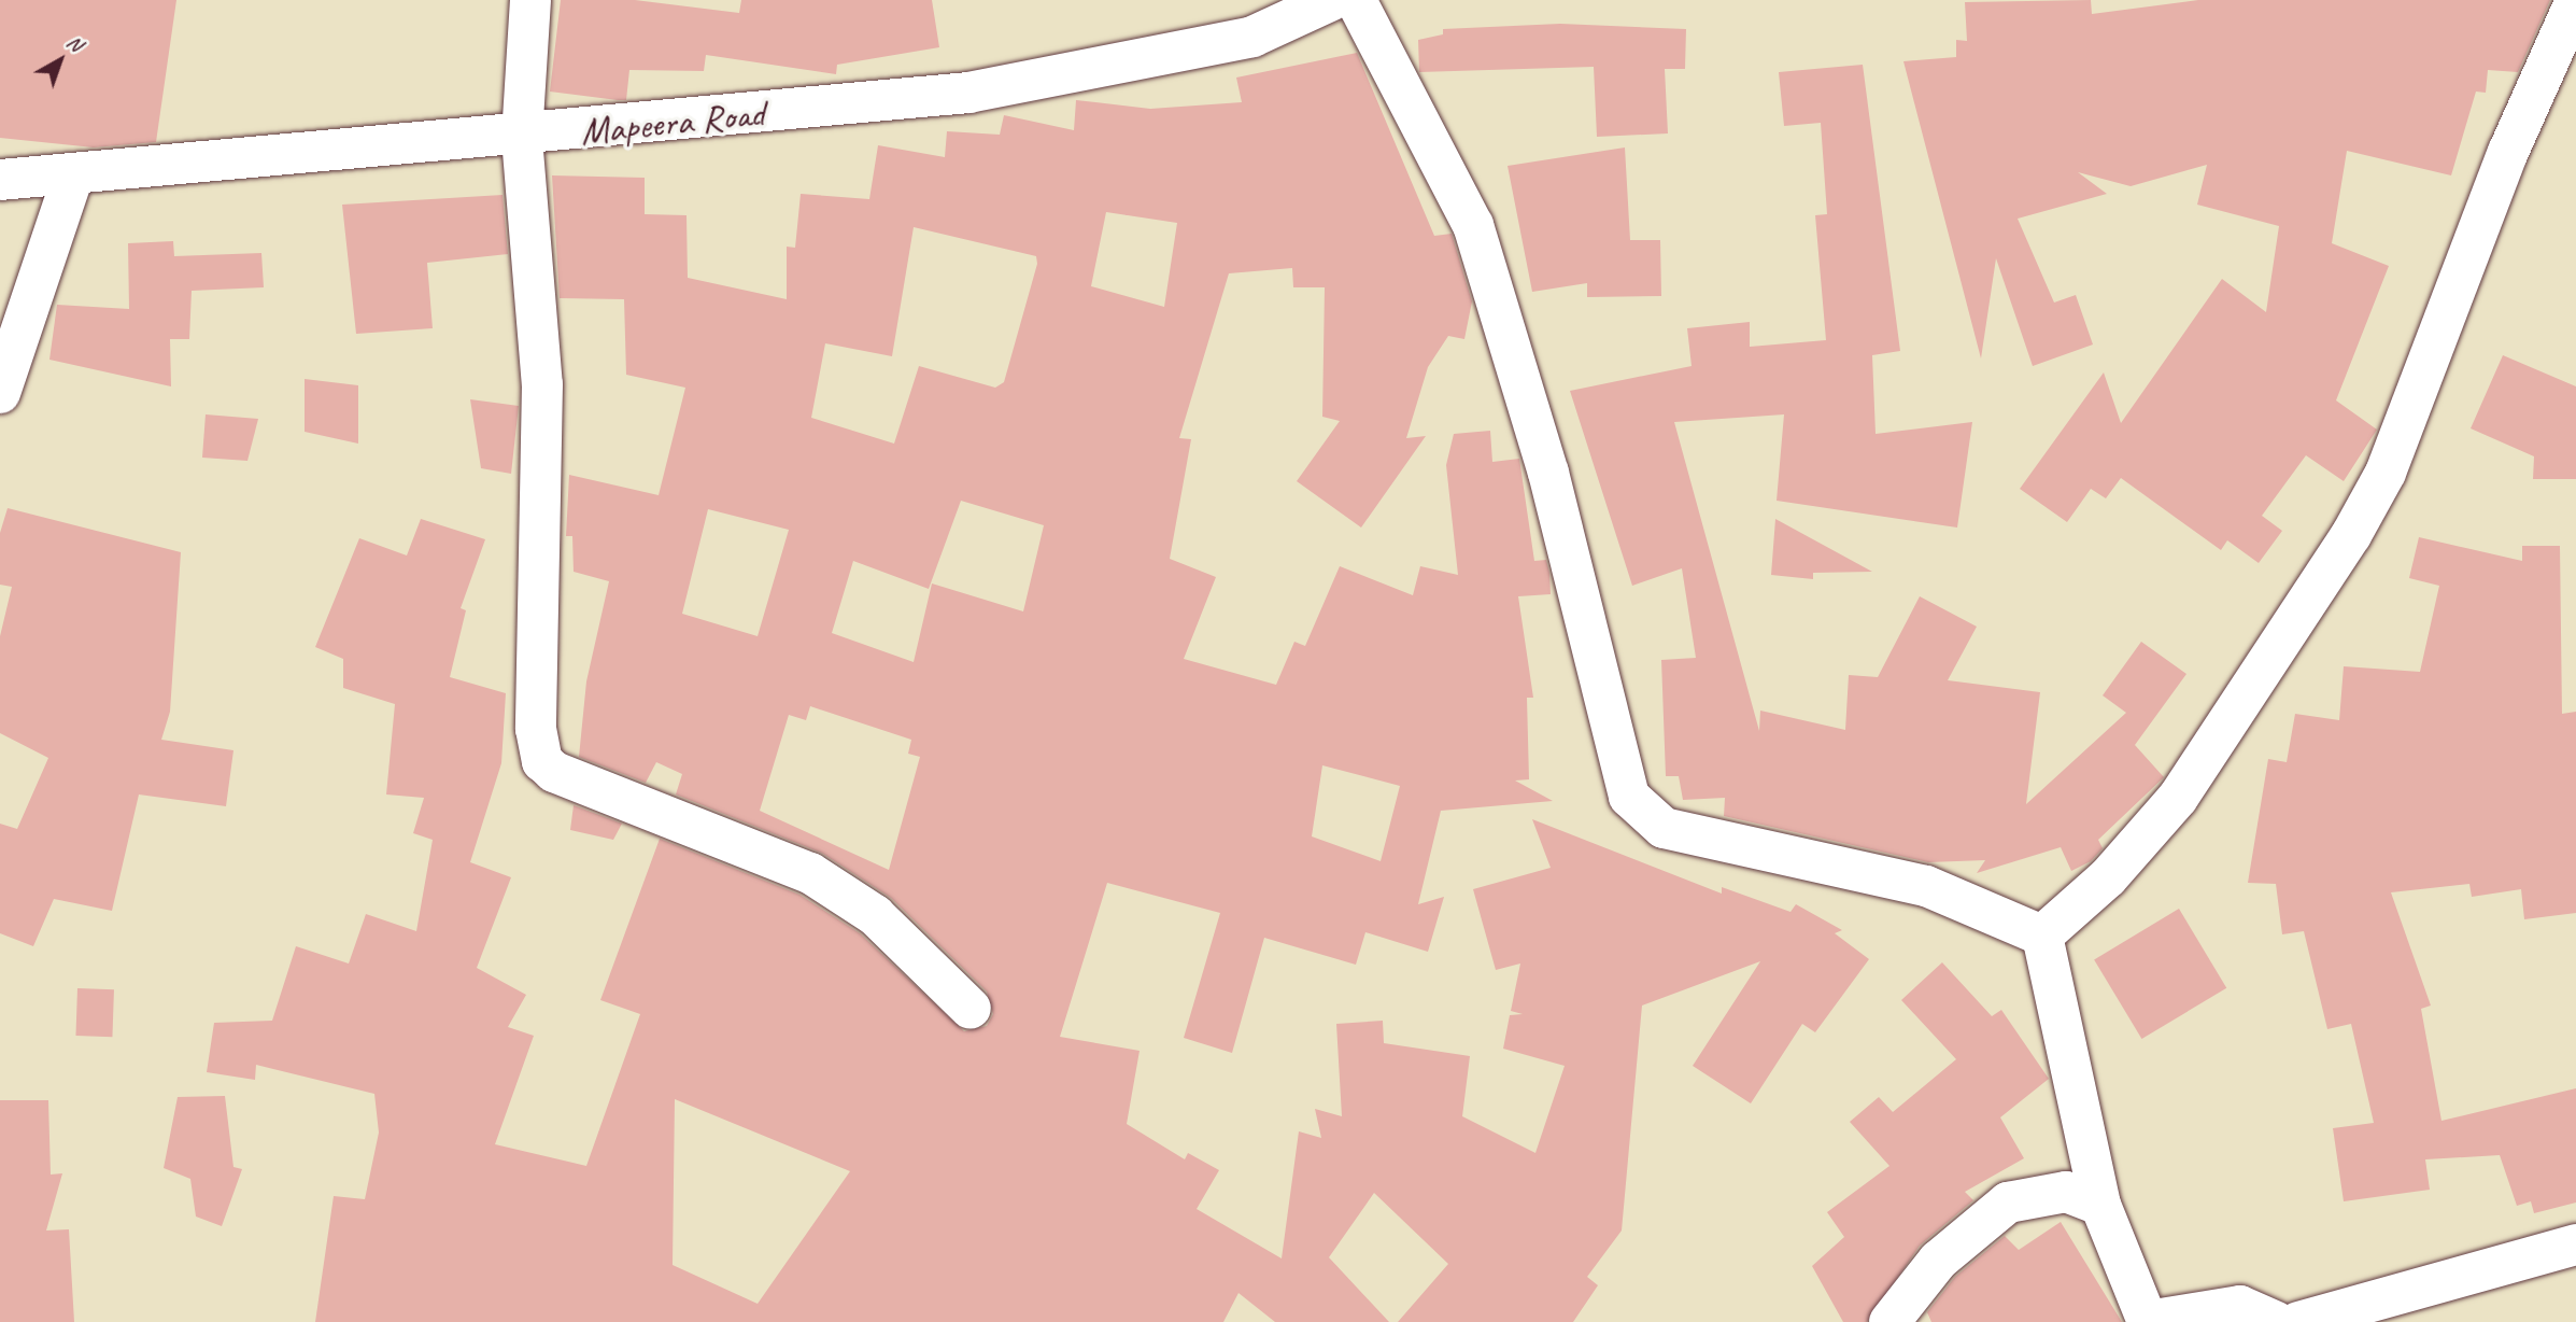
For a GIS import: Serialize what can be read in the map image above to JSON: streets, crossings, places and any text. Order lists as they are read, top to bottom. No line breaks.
{"streets":{"street":["Mapeera Road"]},"north":"top right"}
